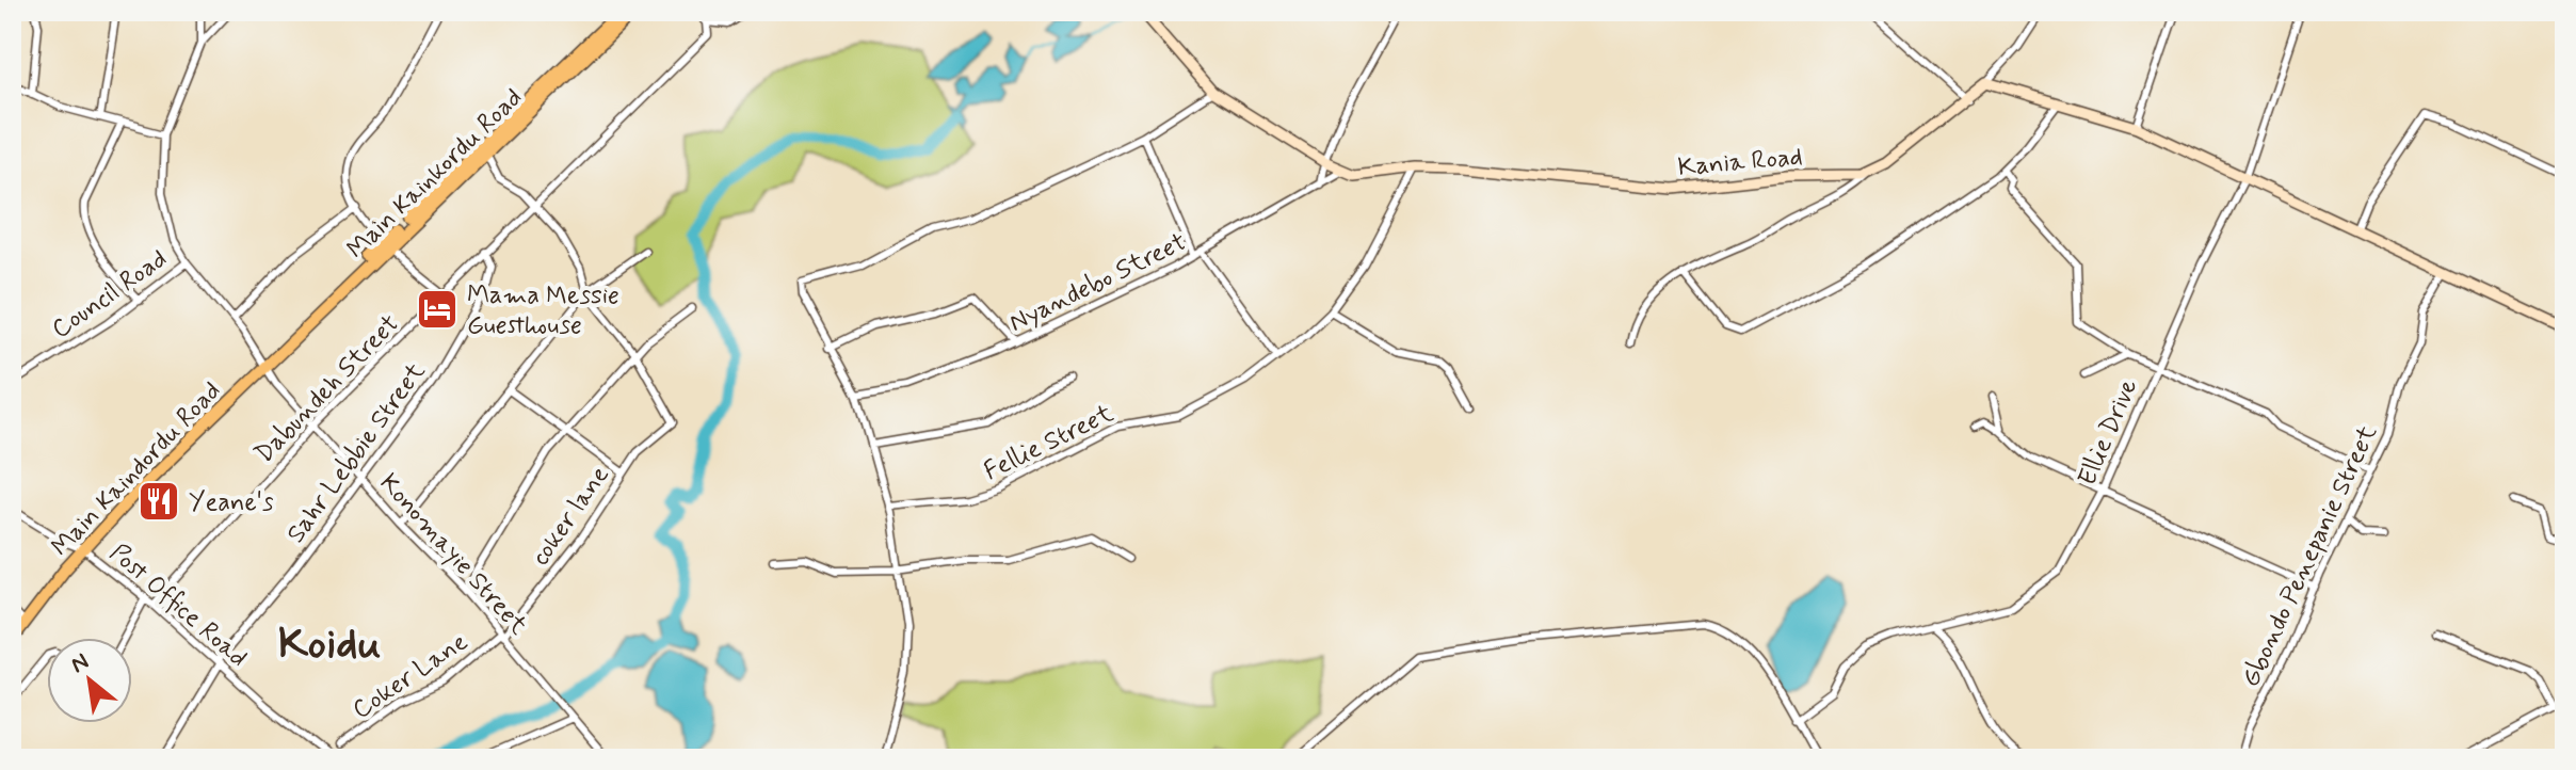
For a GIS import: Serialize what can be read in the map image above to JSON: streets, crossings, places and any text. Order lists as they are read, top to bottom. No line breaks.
{"streets":{"main road":["Kania Road","Main Kainkordu Road","Main Kaindordu Road"],"street":["Nyandebo Street","Council Road","Dabundeh Street","Ellie Drive","Fellie Street","Sahr Lebbie Street","coker lane","Konomayie Street","Gbondo Penepanie Street","Post Office Road","Coker Lane"]},"crossings":[["Kania Road","Nyandebo Street"],["Kania Road","Fellie Street"],["Main Kainkordu Road","Main Kaindordu Road"],["Main Kainkordu Road","Konomayie Street"],["Council Road","Konomayie Street"],["Dabundeh Street","Sahr Lebbie Street"],["Dabundeh Street","Konomayie Street"],["Dabundeh Street","Post Office Road"],["Sahr Lebbie Street","Konomayie Street"],["Sahr Lebbie Street","Post Office Road"],["Main Kaindordu Road","Konomayie Street"],["Main Kaindordu Road","Post Office Road"],["coker lane","Konomayie Street"],["coker lane","Coker Lane"],["Konomayie Street","Coker Lane"]],"districts":["Koidu"],"places":{"hotel":["Mama Messie Guesthouse"],"restaurant":["Yeane's"]},"north":"top left"}
